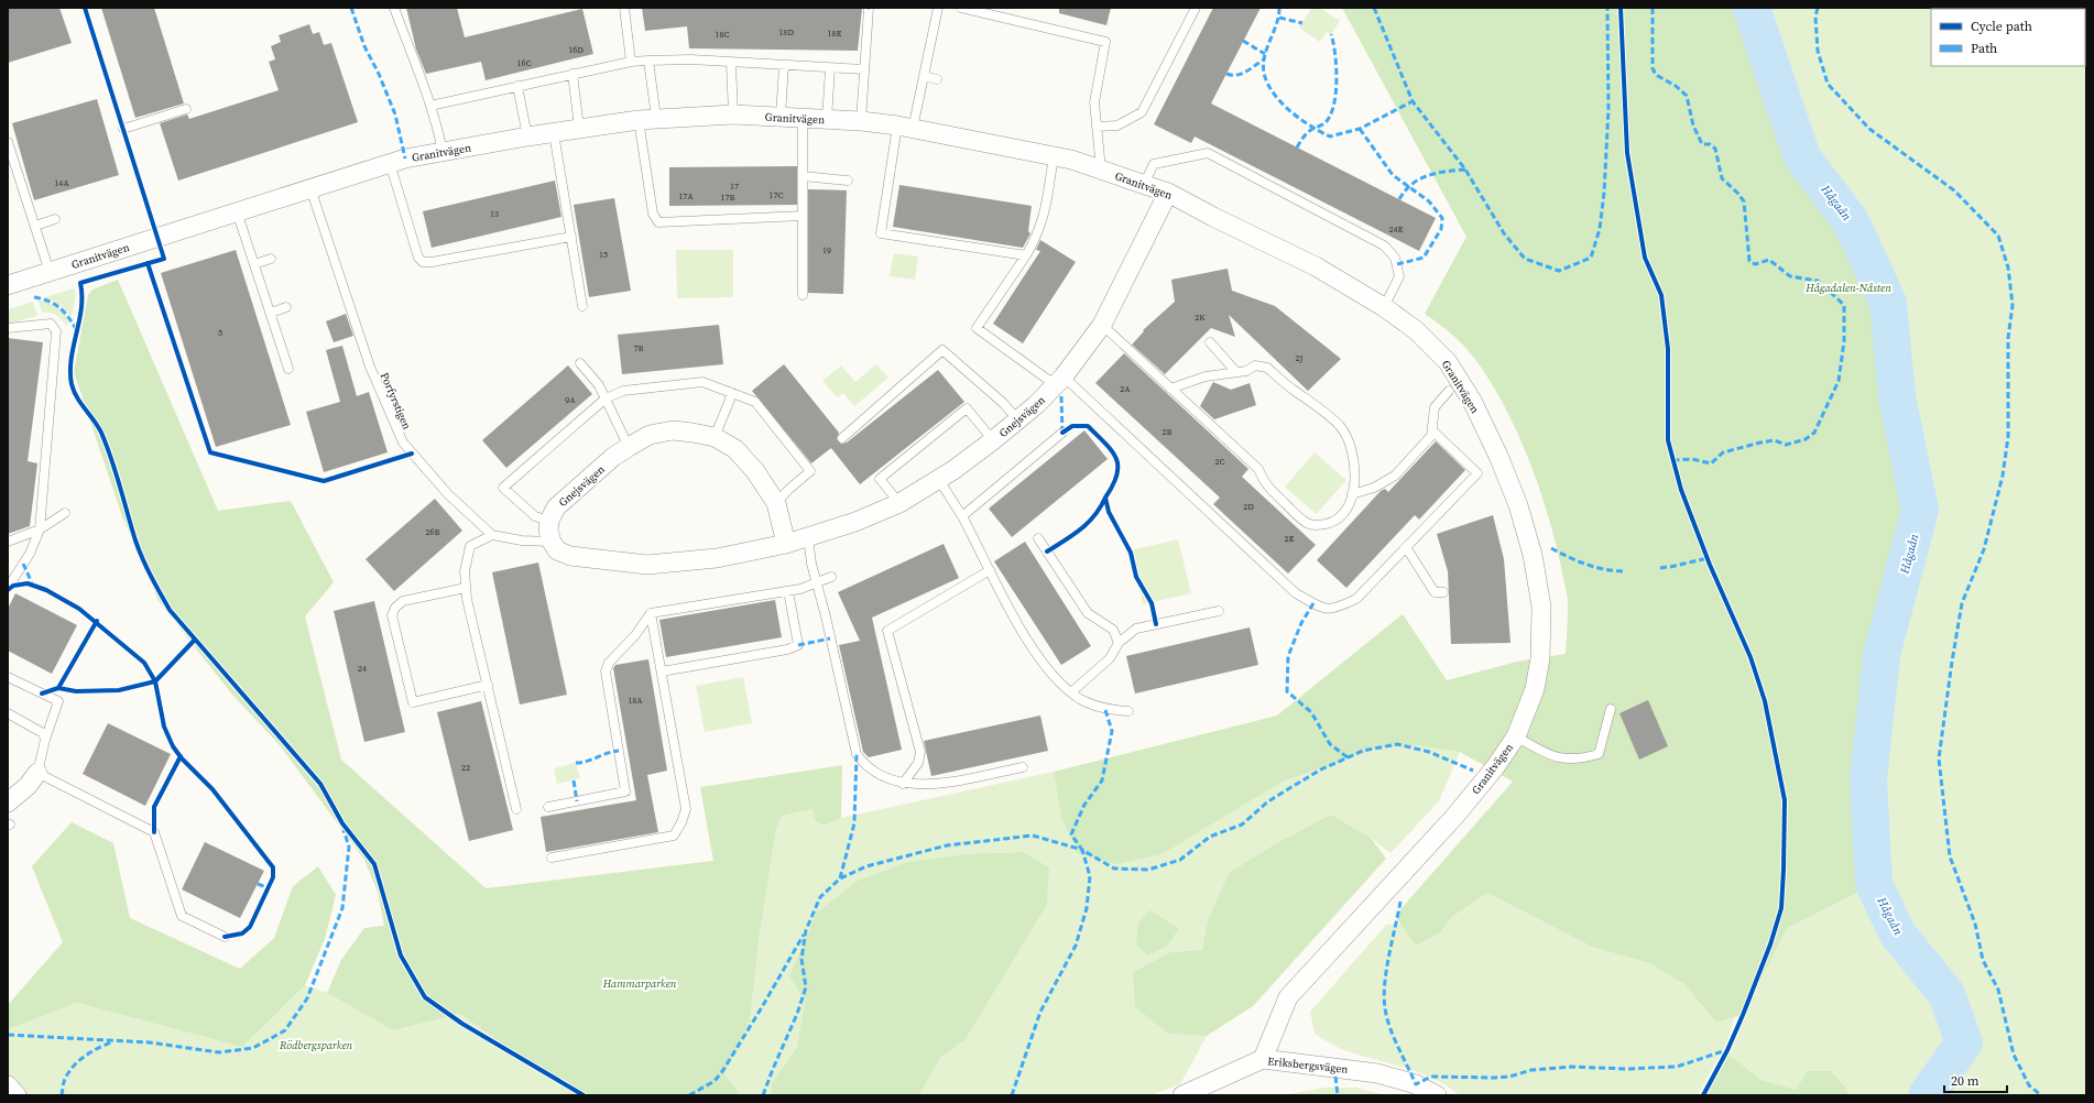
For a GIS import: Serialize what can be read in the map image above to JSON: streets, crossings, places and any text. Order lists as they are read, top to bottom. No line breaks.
{"streets":{"street":["Granitvägen","Gnejsvägen","Eriksbergsvägen"],"lane":["Porfyrstigen"]},"crossings":[["Granitvägen","Porfyrstigen"],["Granitvägen","Gnejsvägen"],["Granitvägen","Eriksbergsvägen"]],"water":["Hågaån"],"parks":["Hågadalen-Nåsten","Hammarparken","Rödbergsparken"],"house_numbers":["18D","18E","18C","16D","16C","14A","17","17C","17A","17B","13","24E","19","15","2K","5","7B","2J","2A","9A","2B","2C","2D","26B","2E","24","18A","22"],"legend":["Cycle path","Path"],"scale_bar":"20 m"}
